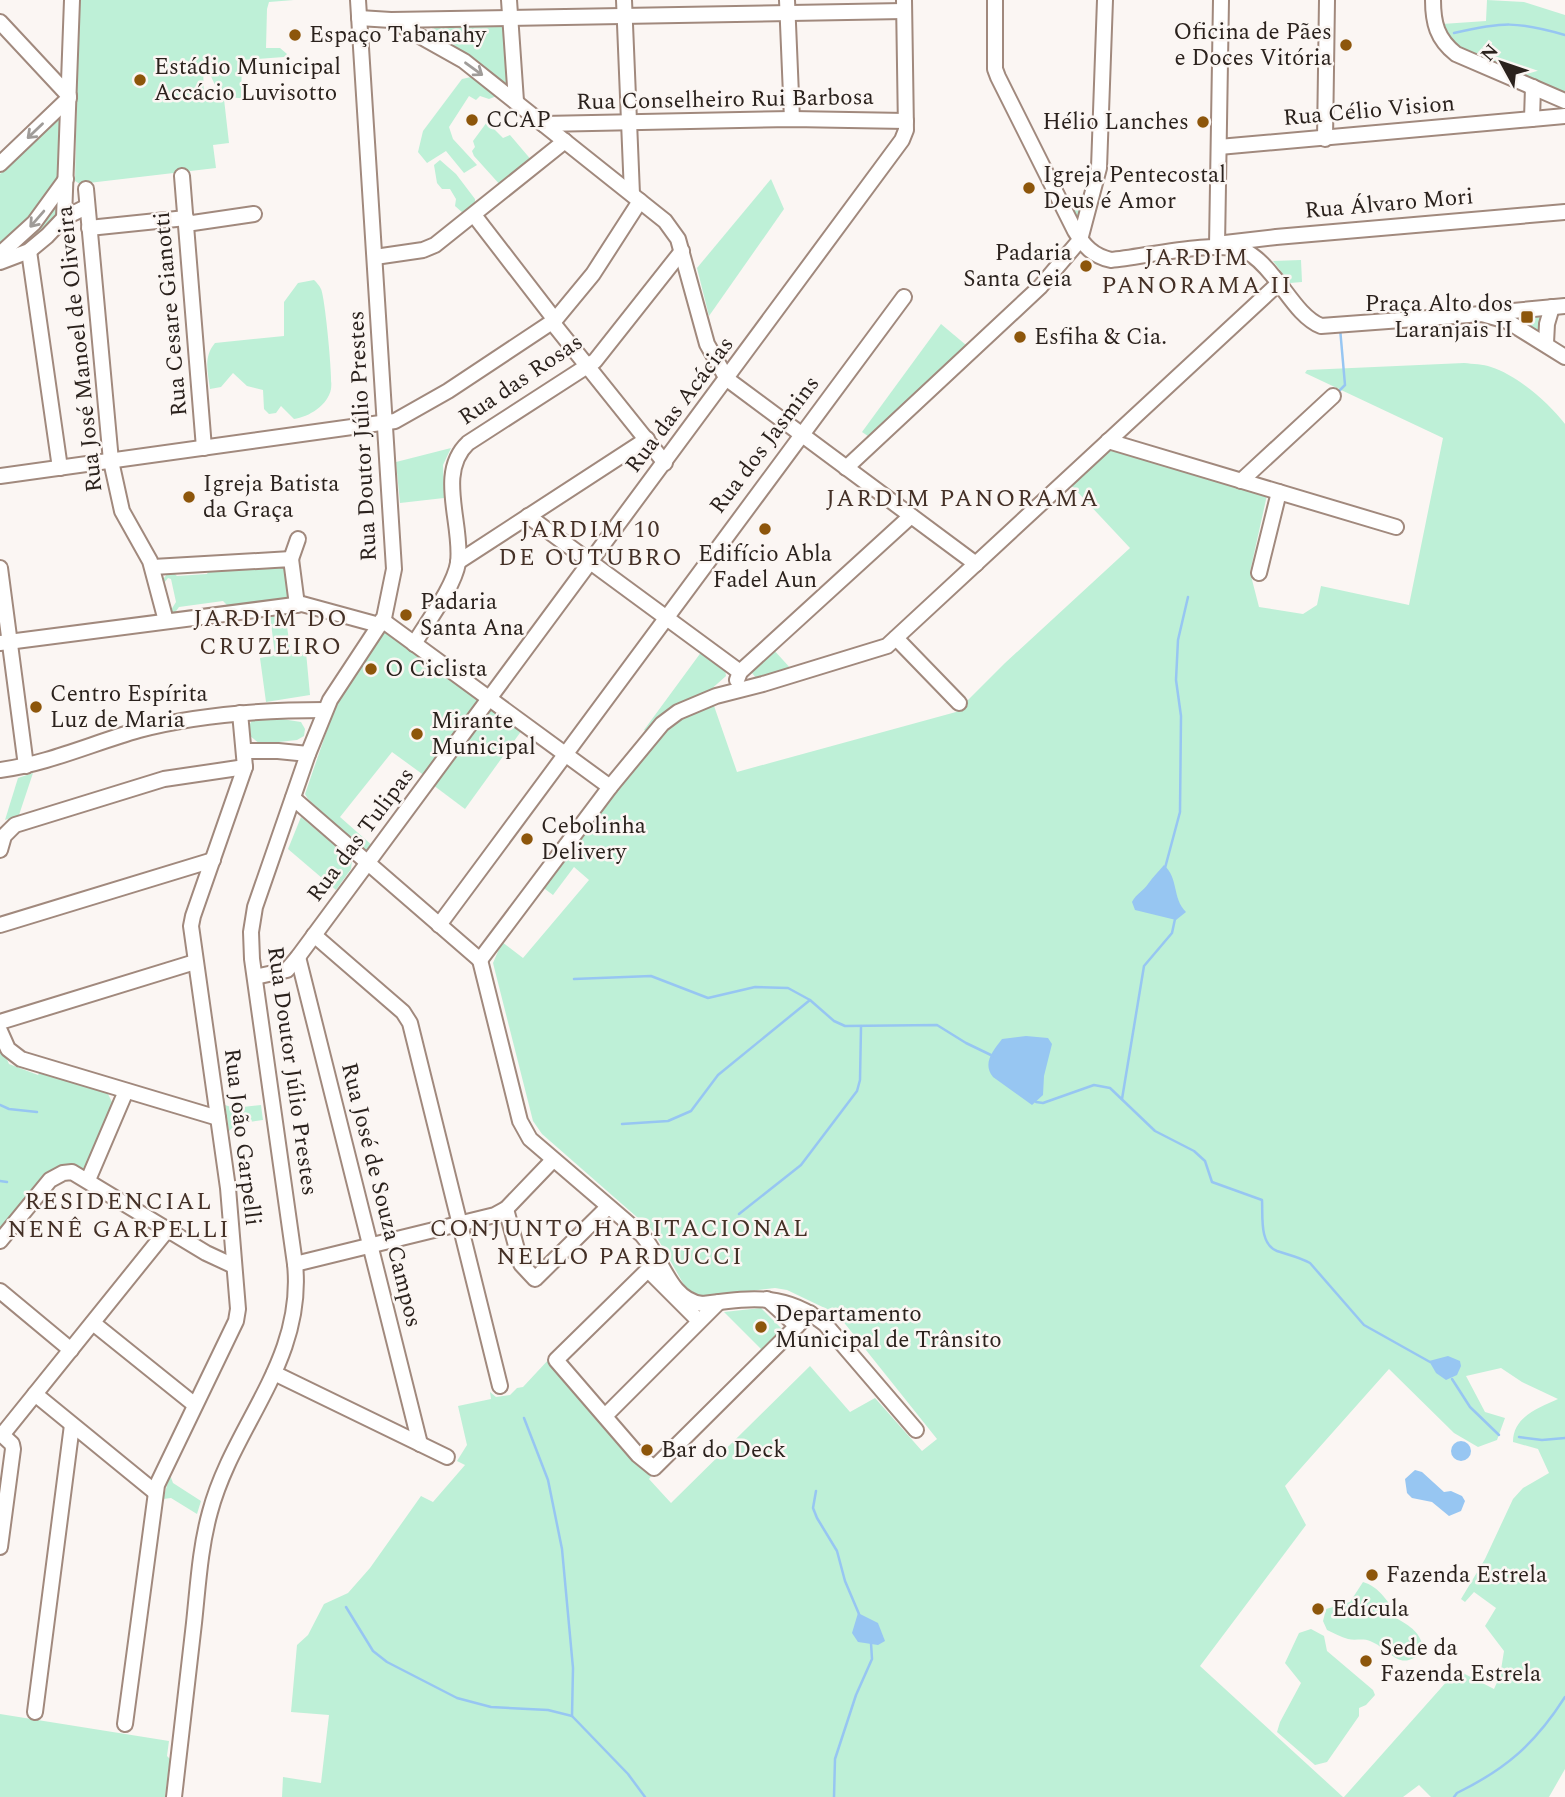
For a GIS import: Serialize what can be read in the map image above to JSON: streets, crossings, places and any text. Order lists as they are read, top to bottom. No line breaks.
{"streets":{"street":["Rua Conselheiro Rui Barbosa","Rua Célio Vision","Rua Álvaro Mori","Rua Cesare Gianotti","Rua José Manoel de Oliveira","Rua das Rosas","Rua das Acácias","Rua Doutor Júlio Prestes","Rua dos Jasmins","Rua das Tulipas","Rua João Garpelli","Rua José de Souza Campos"]},"crossings":[["Rua Conselheiro Rui Barbosa","Rua das Acácias"],["Rua Conselheiro Rui Barbosa","Rua Doutor Júlio Prestes"],["Rua das Acácias","Rua das Tulipas"],["Rua das Tulipas","Rua José de Souza Campos"]],"districts":["JARDIM PANORAMA II","JARDIM PANORAMA","JARDIM 10 DE OUTUBRO","JARDIM DO CRUZEIRO","RESIDENCIAL NENÊ GARPELLI","CONJUNTO HABITACIONAL NELLO PARDUCCI"],"places":{"other":["Espaço Tabanahy","Oficina de Pães e Doces Vitória","Estádio Municipal Accácio Luvisotto","CCAP","Hélio Lanches","Igreja Pentecostal Deus é Amor","Padaria Santa Ceia","Esfiha & Cia.","Igreja Batista da Graça","Edifício Abla Fadel Aun","Padaria Santa Ana","O Ciclista","Centro Espírita Luz de Maria","Mirante Municipal","Cebolinha Delivery","Departamento Municipal de Trânsito","Bar do Deck","Fazenda Estrela","Edícula","Sede da Fazenda Estrela"],"transit":["Praça Alto dos Laranjais II"]},"north":"top left"}
